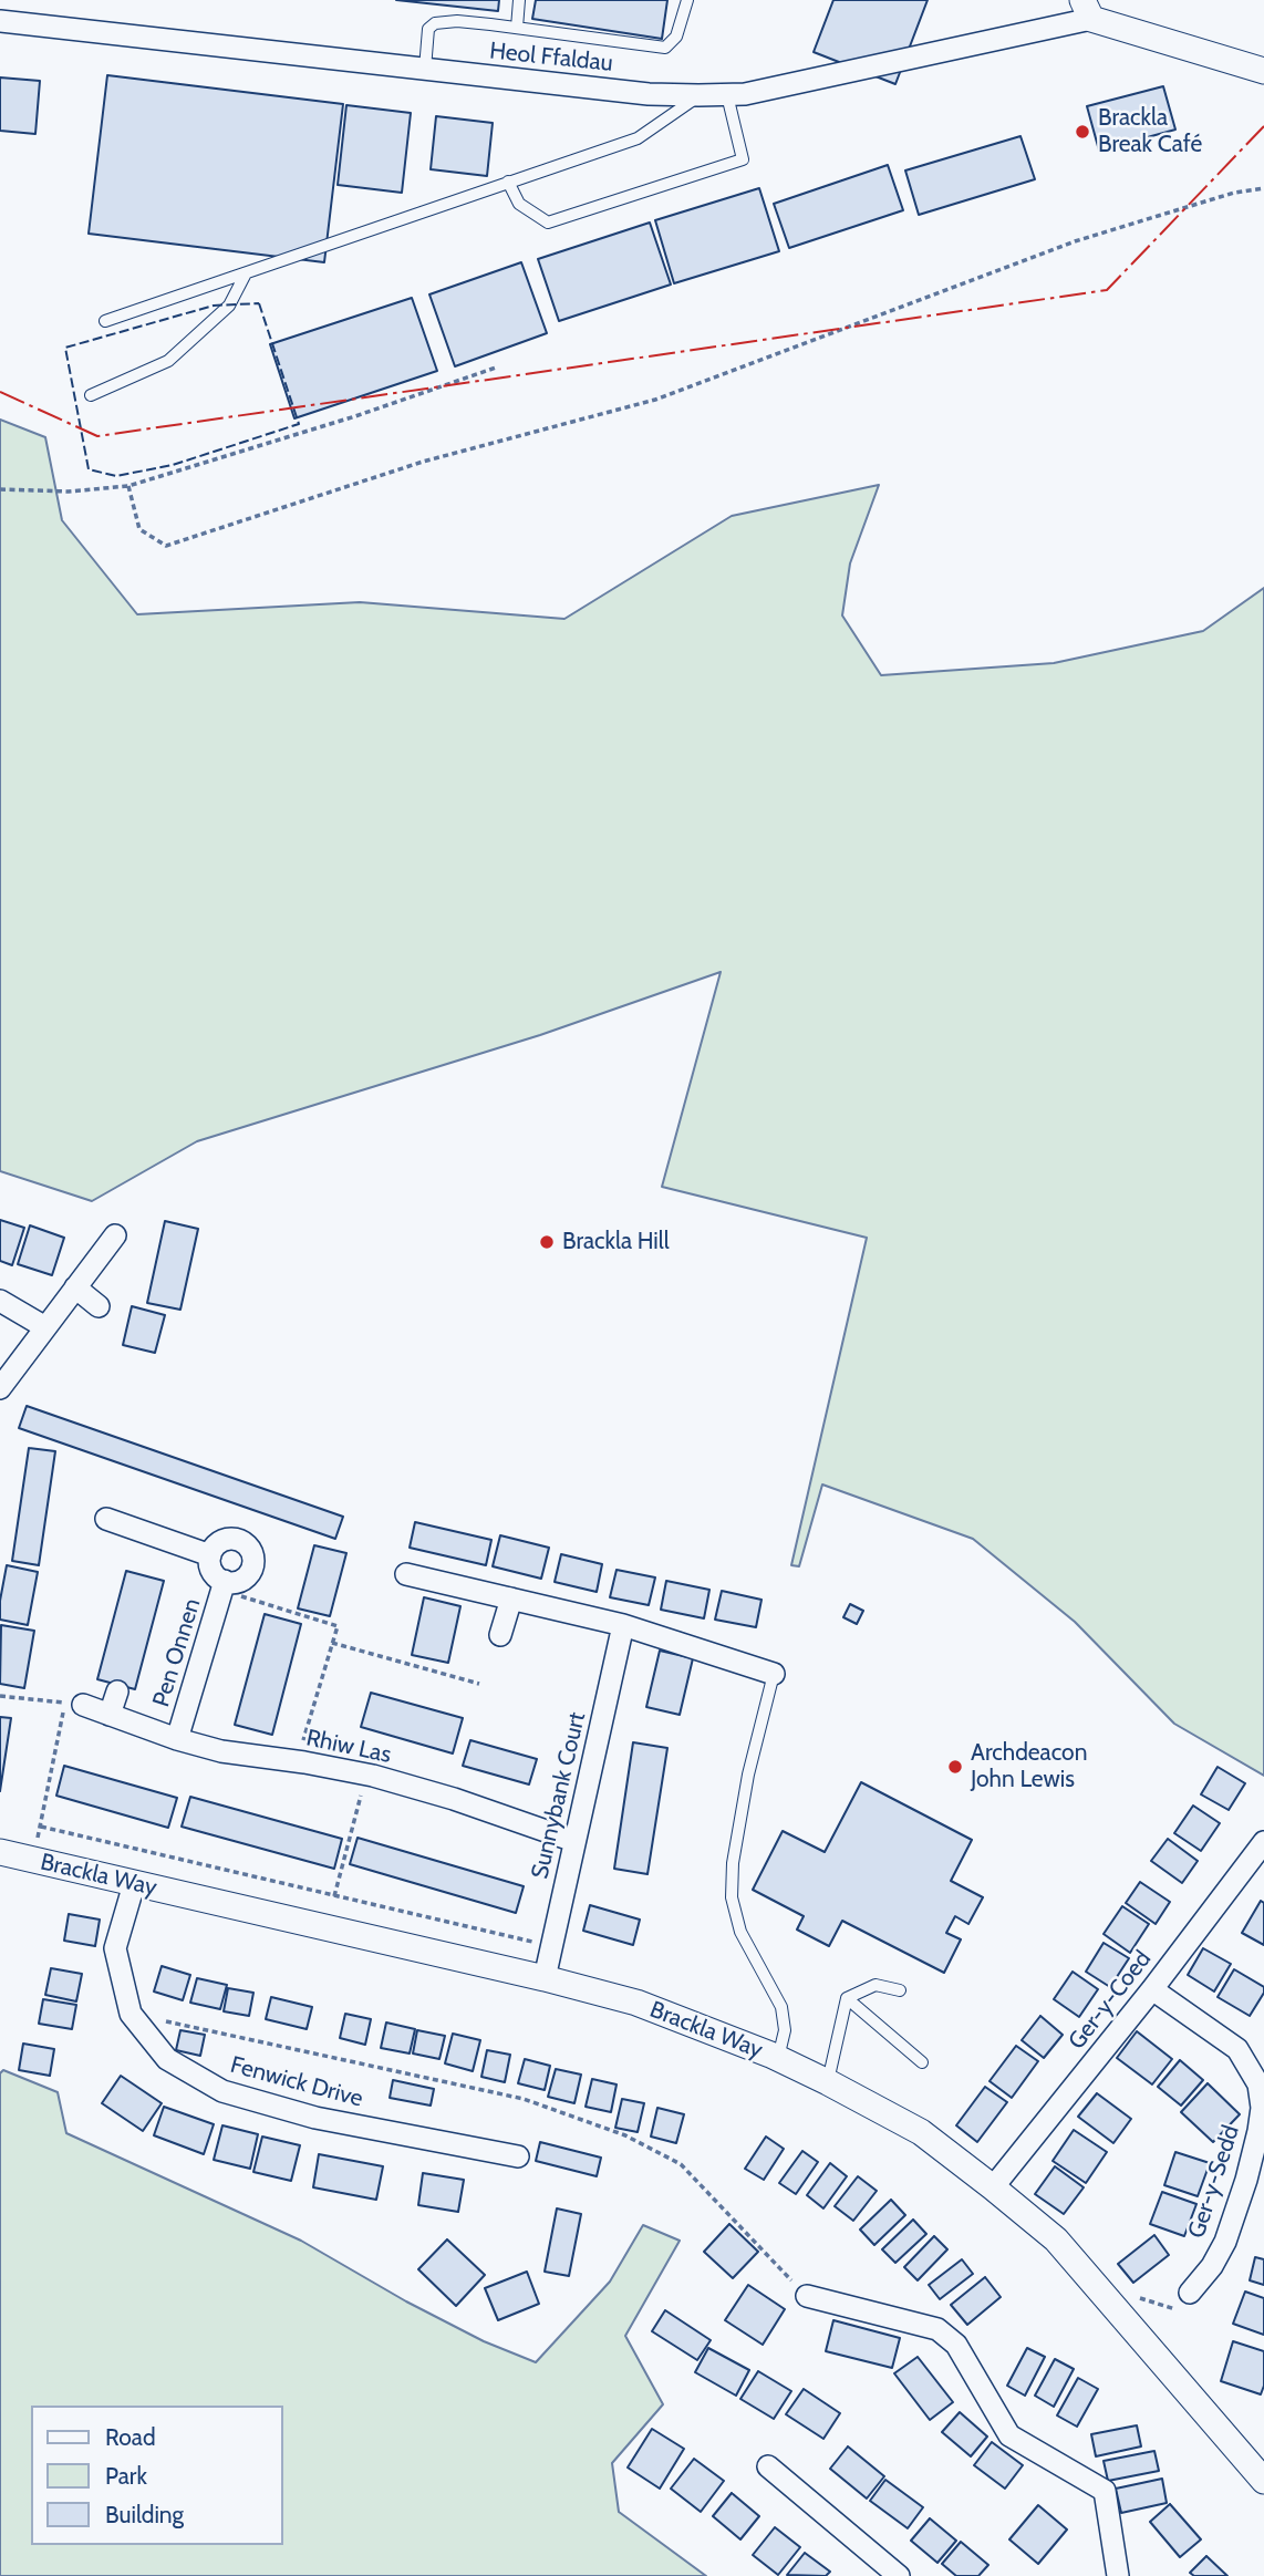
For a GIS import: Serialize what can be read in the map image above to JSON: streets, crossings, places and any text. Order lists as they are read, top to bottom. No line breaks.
{"streets":{"street":["Heol Ffaldau","Pen Onnen","Rhiw Las","Sunnybank Court","Brackla Way","Ger-y-Coed","Fenwick Drive","Ger-y-Sedd"]},"crossings":[["Pen Onnen","Rhiw Las"],["Rhiw Las","Sunnybank Court"],["Sunnybank Court","Brackla Way"],["Brackla Way","Ger-y-Coed"],["Brackla Way","Fenwick Drive"],["Ger-y-Coed","Ger-y-Sedd"]],"places":["Brackla Break Café","Brackla Hill","Archdeacon John Lewis"],"legend":["Road","Park","Building"]}
